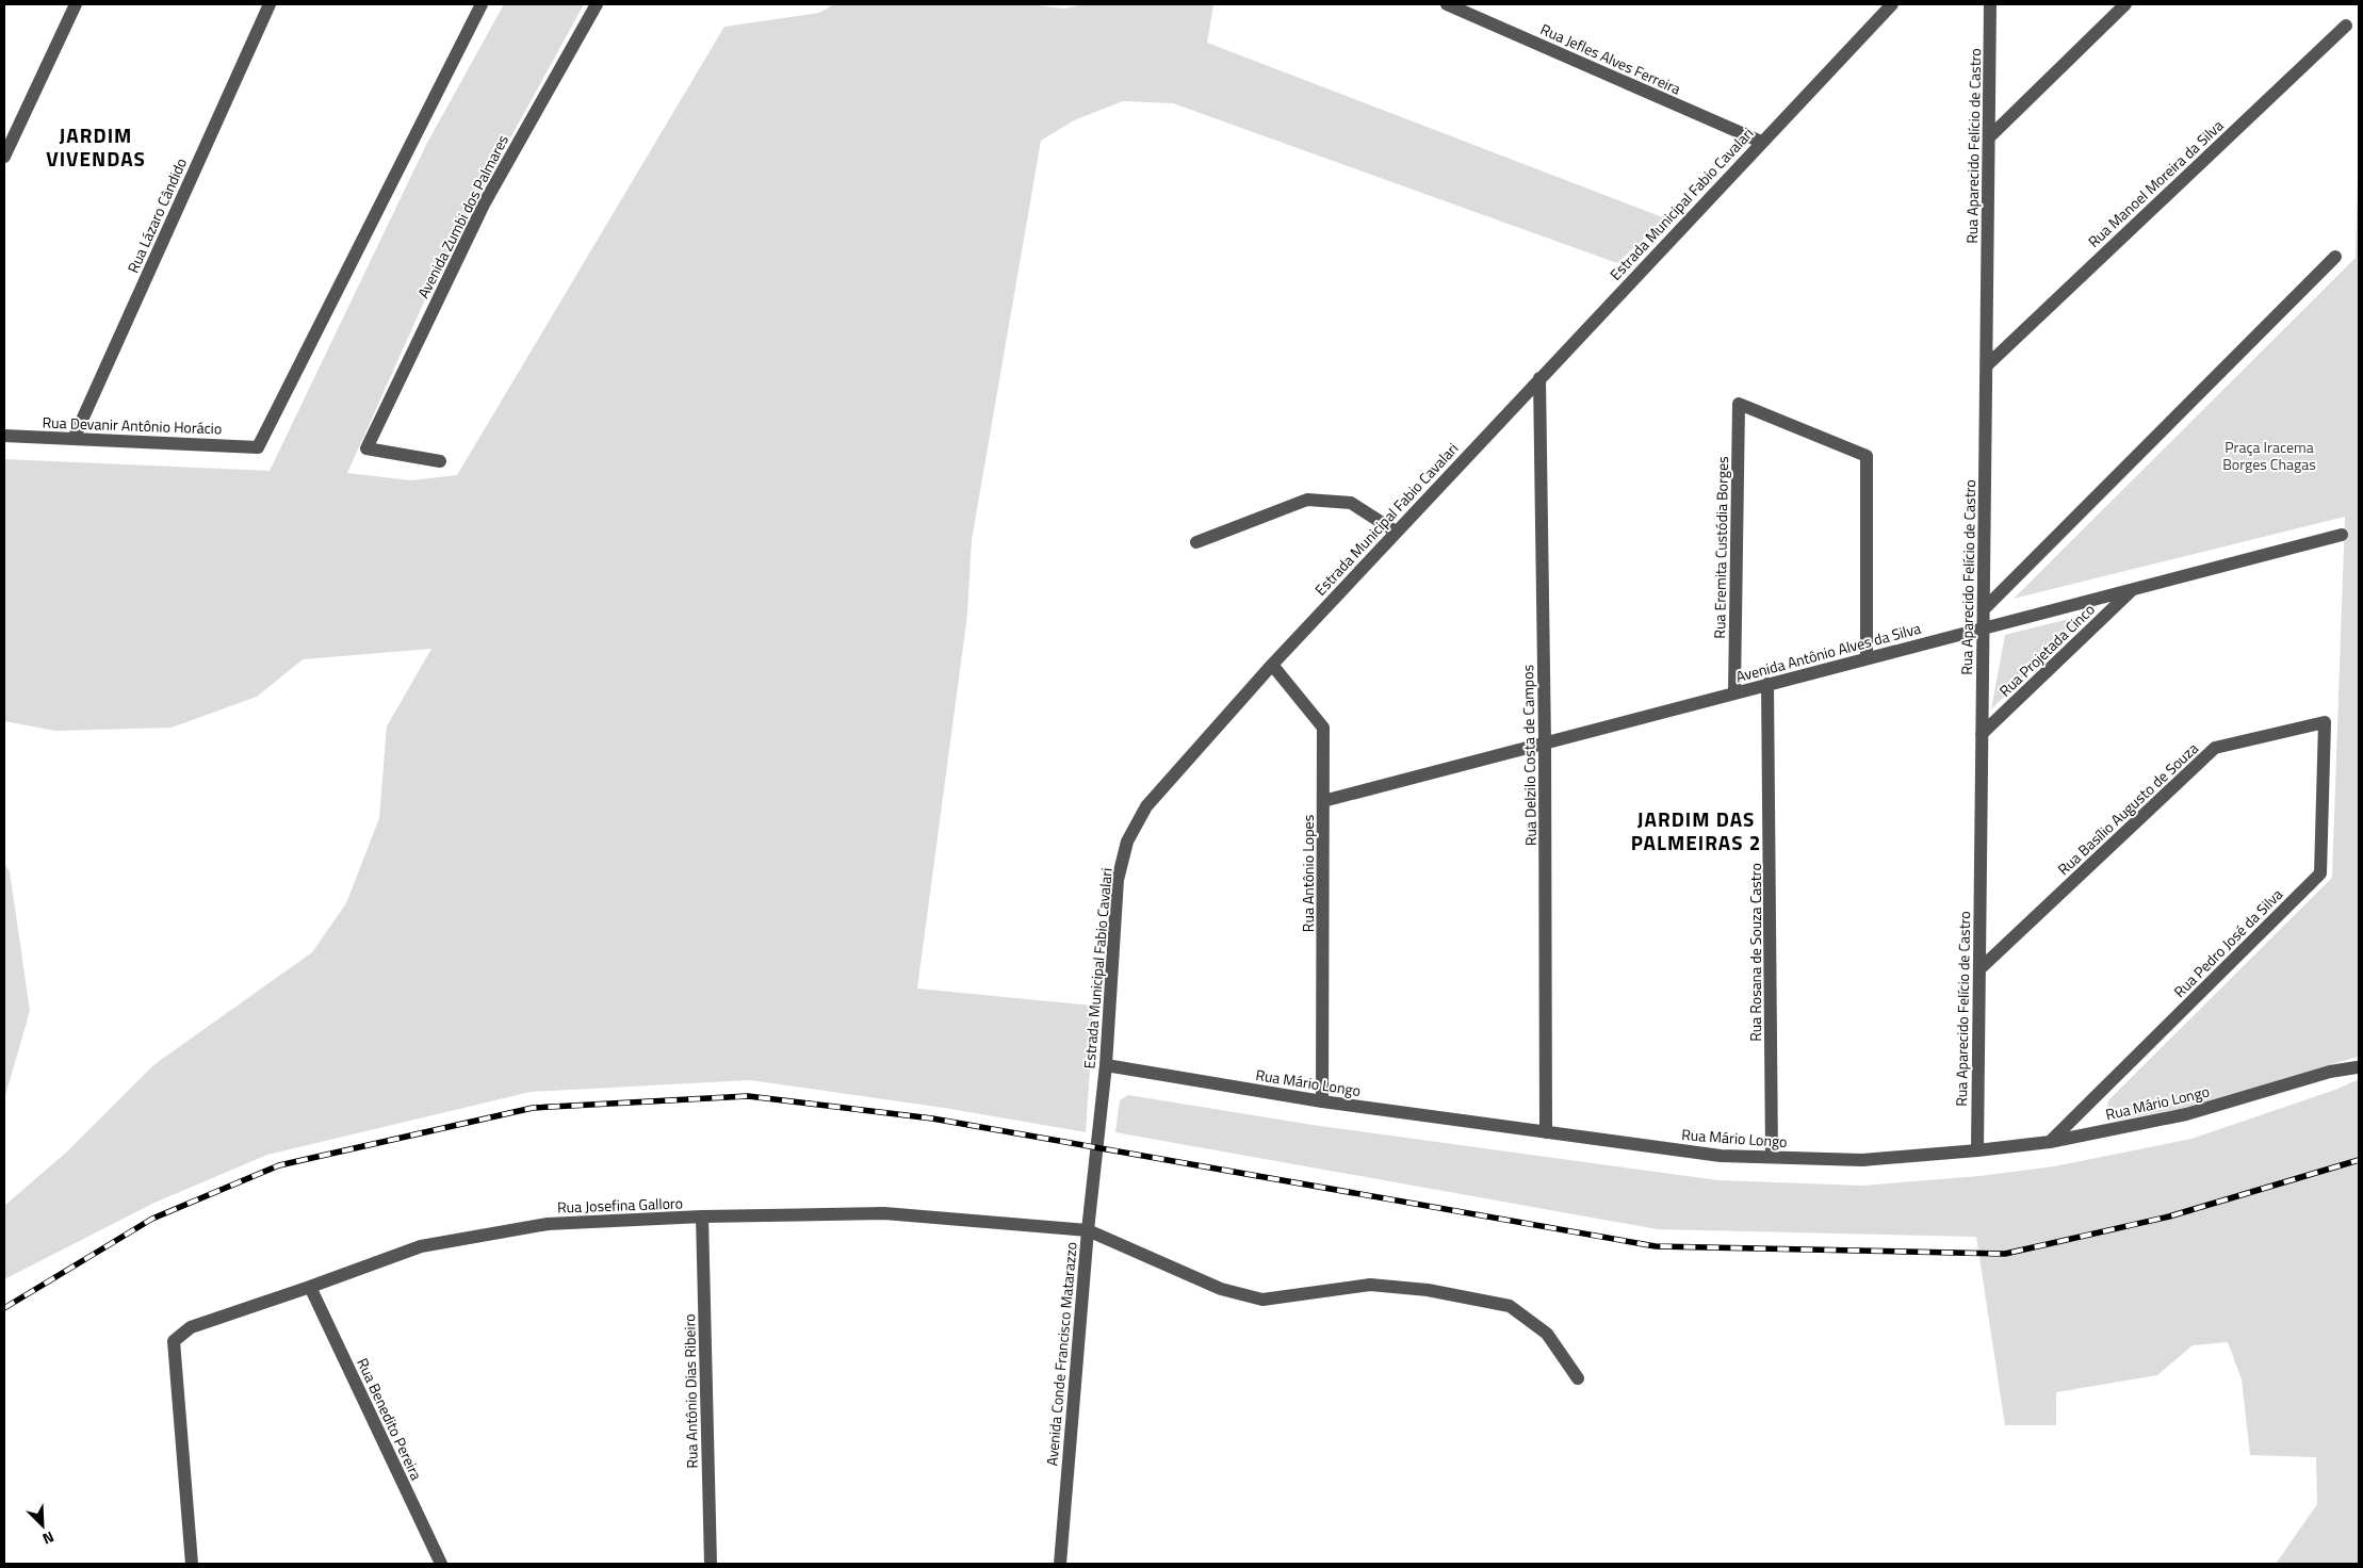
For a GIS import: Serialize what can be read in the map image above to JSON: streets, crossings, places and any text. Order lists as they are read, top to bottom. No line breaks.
{"streets":{"street":["Rua Jefles Alves Ferreira","Rua Aparecido Felício de Castro","Rua Manoel Moreira da Silva","Estrada Municipal Fabio Cavalari","Rua Lázaro Cândido","Avenida Zumbi dos Palmares","Rua Devanir Antônio Horácio","Rua Eremita Custódia Borges","Rua Projetada Cinco","Avenida Antônio Alves da Silva","Rua Delzilo Costa de Campos","Rua Basílio Augusto de Souza","Rua Antônio Lopes","Rua Pedro José da Silva","Rua Rosana de Souza Castro","Rua Mário Longo","Rua Josefina Galloro","Avenida Conde Francisco Matarazzo","Rua Antônio Dias Ribeiro","Rua Benedito Pereira"]},"crossings":[["Rua Jefles Alves Ferreira","Estrada Municipal Fabio Cavalari"],["Rua Aparecido Felício de Castro","Rua Manoel Moreira da Silva"],["Rua Aparecido Felício de Castro","Rua Projetada Cinco"],["Rua Aparecido Felício de Castro","Avenida Antônio Alves da Silva"],["Rua Aparecido Felício de Castro","Rua Basílio Augusto de Souza"],["Rua Aparecido Felício de Castro","Rua Mário Longo"],["Estrada Municipal Fabio Cavalari","Rua Delzilo Costa de Campos"],["Estrada Municipal Fabio Cavalari","Rua Antônio Lopes"],["Estrada Municipal Fabio Cavalari","Rua Mário Longo"],["Estrada Municipal Fabio Cavalari","Avenida Conde Francisco Matarazzo"],["Rua Lázaro Cândido","Rua Devanir Antônio Horácio"],["Rua Eremita Custódia Borges","Avenida Antônio Alves da Silva"],["Rua Projetada Cinco","Avenida Antônio Alves da Silva"],["Avenida Antônio Alves da Silva","Rua Delzilo Costa de Campos"],["Avenida Antônio Alves da Silva","Rua Antônio Lopes"],["Avenida Antônio Alves da Silva","Rua Rosana de Souza Castro"],["Rua Delzilo Costa de Campos","Rua Mário Longo"],["Rua Basílio Augusto de Souza","Rua Pedro José da Silva"],["Rua Antônio Lopes","Rua Mário Longo"],["Rua Pedro José da Silva","Rua Mário Longo"],["Rua Rosana de Souza Castro","Rua Mário Longo"],["Rua Josefina Galloro","Avenida Conde Francisco Matarazzo"],["Rua Josefina Galloro","Rua Antônio Dias Ribeiro"],["Rua Josefina Galloro","Rua Benedito Pereira"]],"districts":["JARDIM VIVENDAS","JARDIM DAS PALMEIRAS 2"],"parks":["Praça Iracema Borges Chagas"],"north":"bottom right"}
